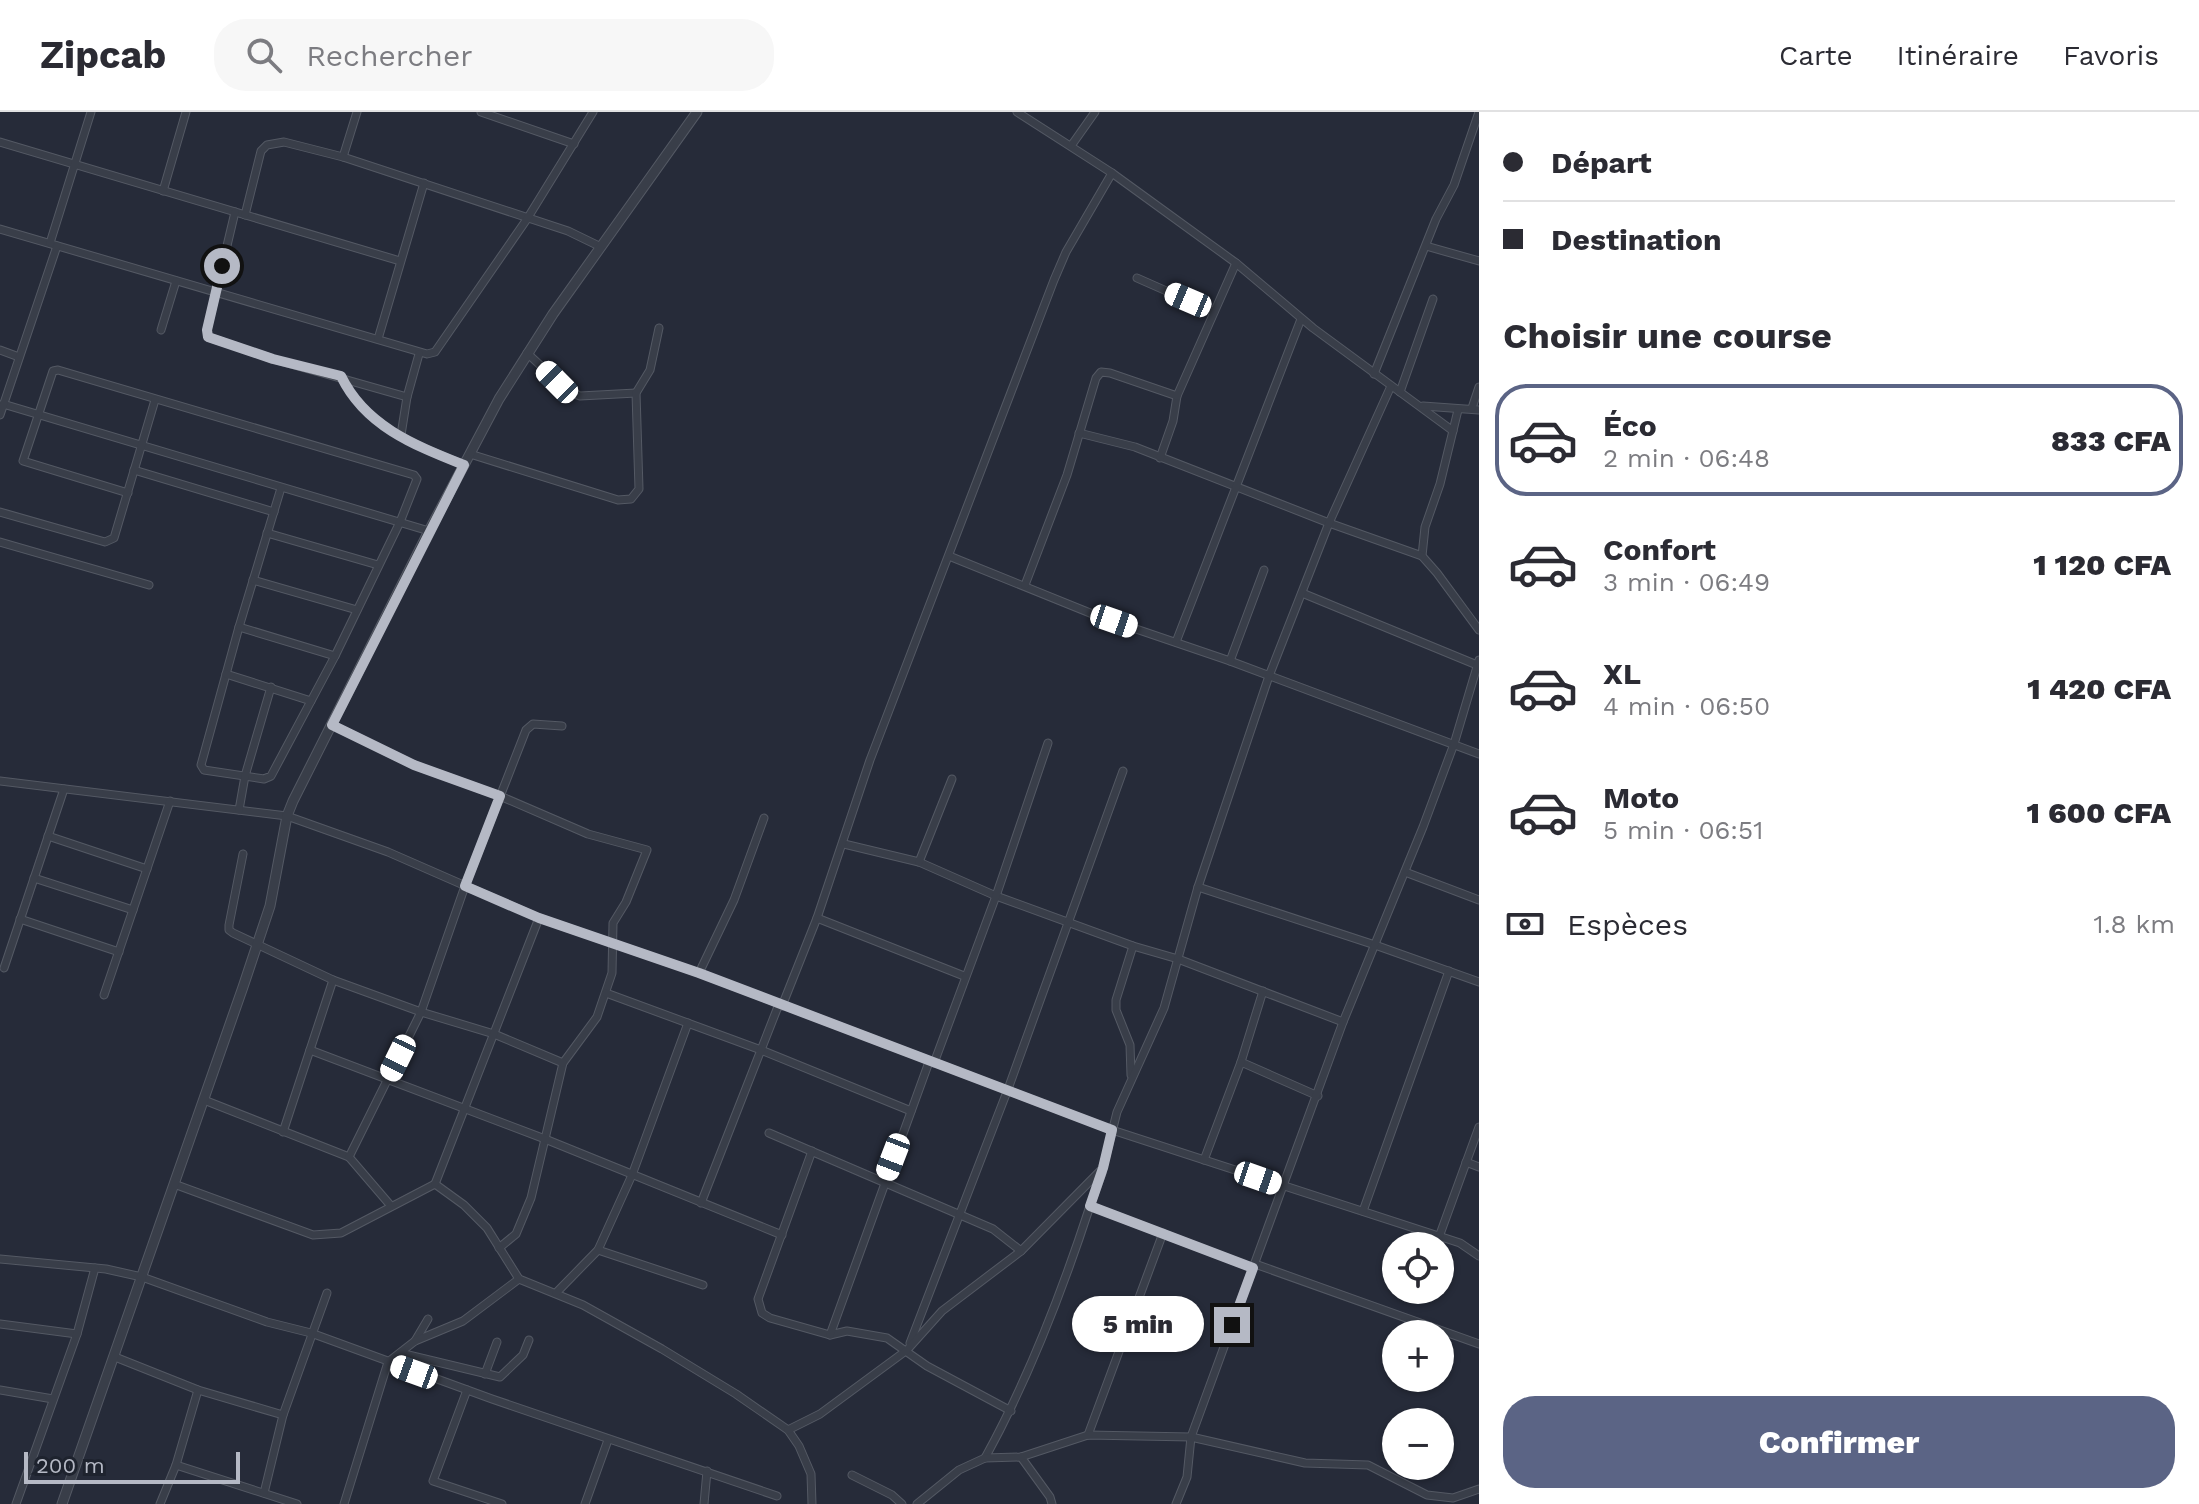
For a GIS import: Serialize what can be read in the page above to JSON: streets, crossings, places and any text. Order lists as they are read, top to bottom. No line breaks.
{"scale_bar":"200 m","page":{"header":"Zipcab","search":"Rechercher","nav":["Carte","Itinéraire","Favoris"],"banner":["Départ","Destination"],"heading":"Choisir une course","list":[{"name":"Éco","note":"2 min · 06:48","value":"833 CFA"},{"name":"Confort","note":"3 min · 06:49","value":"1 120 CFA"},{"name":"XL","note":"4 min · 06:50","value":"1 420 CFA"},{"name":"Moto","note":"5 min · 06:51","value":"1 600 CFA"}],"pay":["Espèces","1.8 km"],"map_buttons":["+","−"],"bubble":"5 min","buttons":"Confirmer","scale":"200 m"}}
